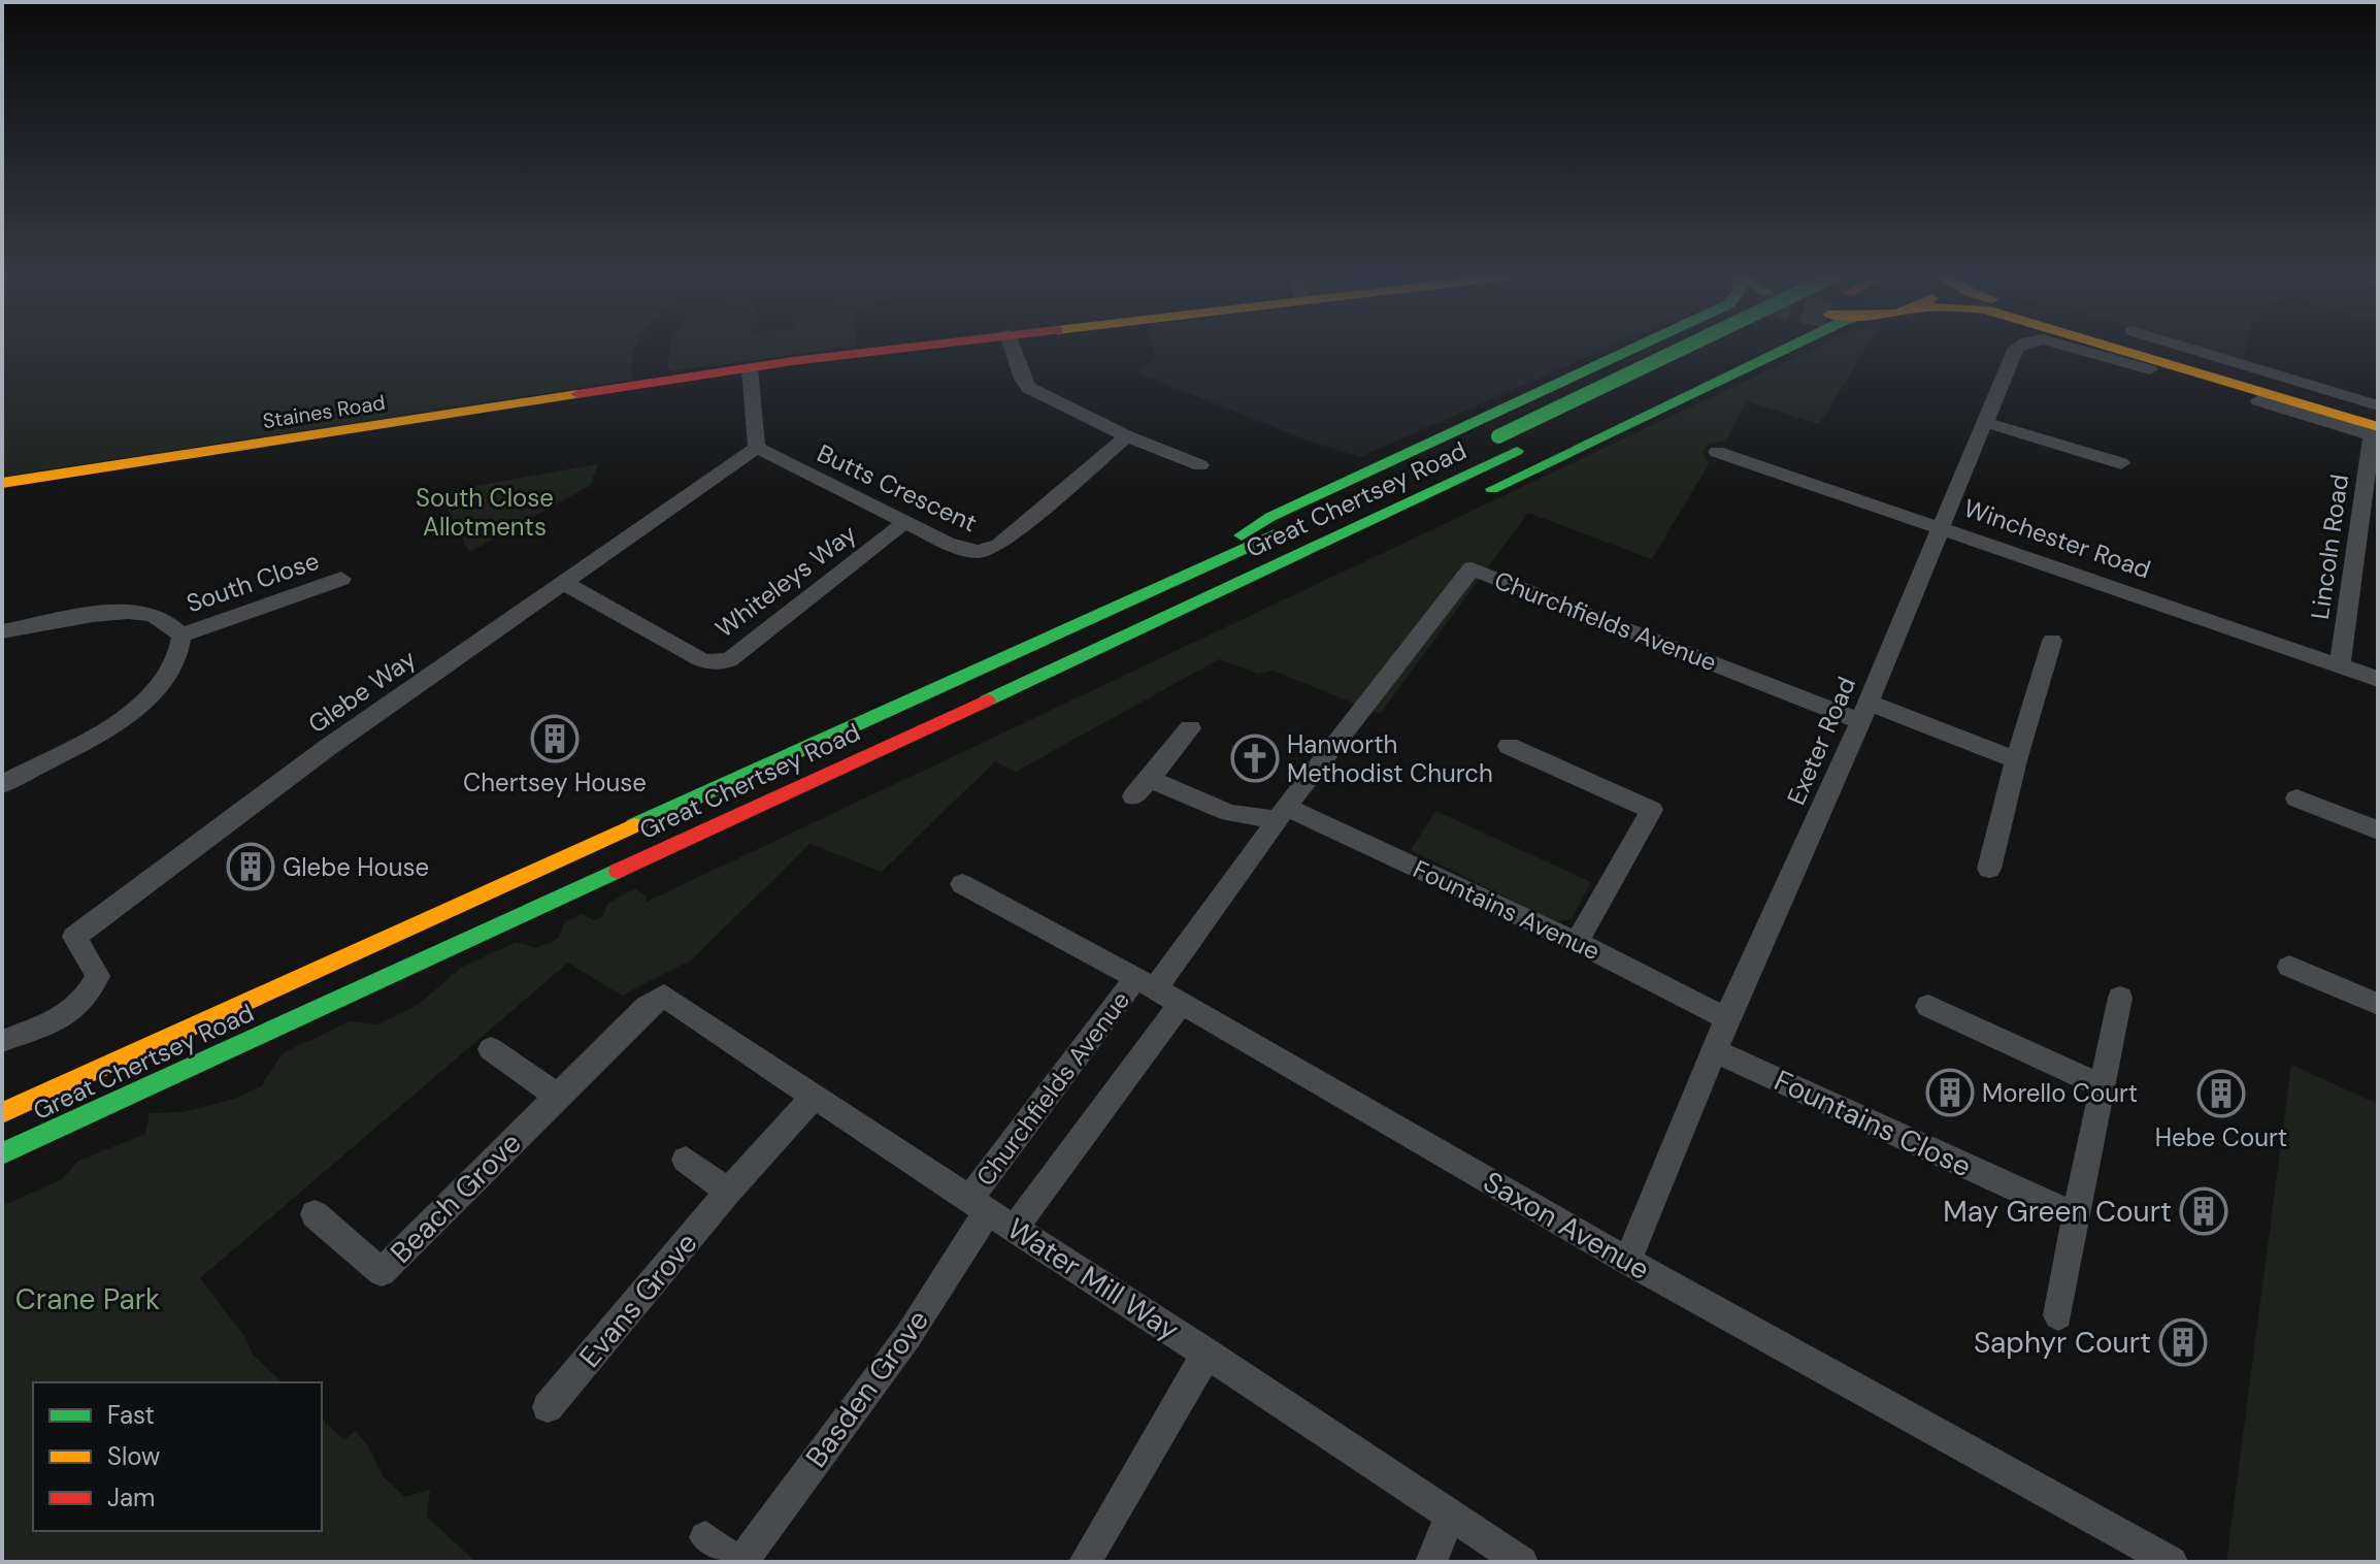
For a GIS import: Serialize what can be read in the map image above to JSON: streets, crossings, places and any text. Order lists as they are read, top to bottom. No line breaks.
{"streets":{"main road":["Staines Road","Great Chertsey Road"],"street":["Butts Crescent","Winchester Road","Lincoln Road","Whiteleys Way","South Close","Churchfields Avenue","Glebe Way","Exeter Road","Fountains Avenue","Fountains Close","Beach Grove","Saxon Avenue","Water Mill Way","Evans Grove","Basden Grove"]},"crossings":[["Butts Crescent","Whiteleys Way"],["Butts Crescent","Glebe Way"],["Winchester Road","Lincoln Road"],["Winchester Road","Exeter Road"],["Whiteleys Way","Glebe Way"],["Churchfields Avenue","Exeter Road"],["Churchfields Avenue","Fountains Avenue"],["Churchfields Avenue","Saxon Avenue"],["Churchfields Avenue","Water Mill Way"],["Churchfields Avenue","Basden Grove"],["Exeter Road","Fountains Avenue"],["Exeter Road","Fountains Close"],["Exeter Road","Saxon Avenue"],["Beach Grove","Water Mill Way"],["Water Mill Way","Evans Grove"],["Water Mill Way","Basden Grove"]],"parks":["South Close Allotments","Crane Park"],"places":{"building":["Chertsey House","Glebe House","Morello Court","Hebe Court","May Green Court","Saphyr Court"],"church":["Hanworth Methodist Church"]},"legend":["Fast","Slow","Jam"]}
